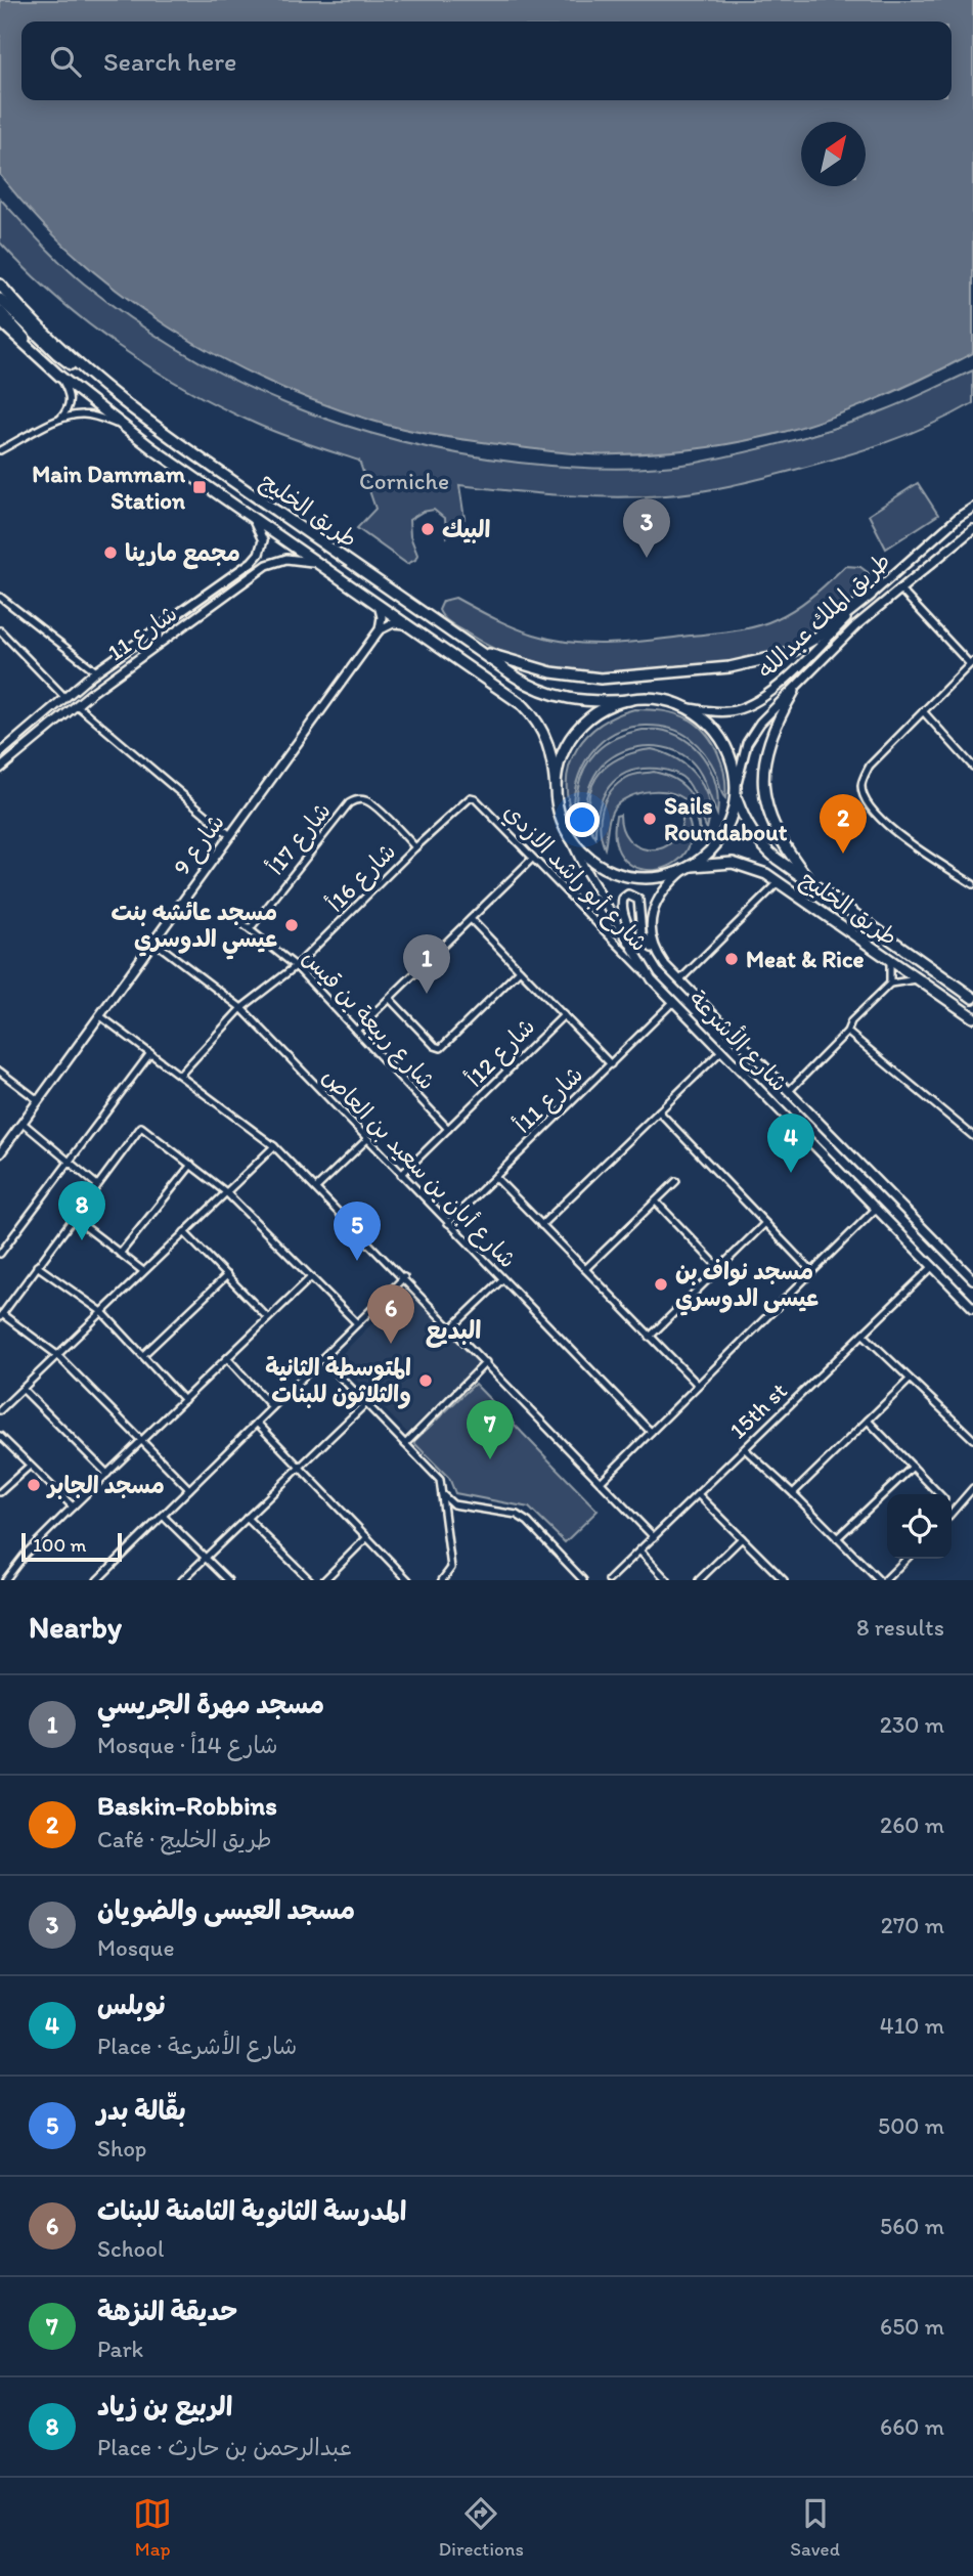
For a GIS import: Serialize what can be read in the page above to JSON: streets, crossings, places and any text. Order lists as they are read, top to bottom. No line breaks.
{"streets":{"main road":["طريق الخليج"],"street":["طريق الملك عبدالله","شارع 11","شارع 17أ","شارع 9","شارع 16أ","شارع أبو راشد الازدي","شارع ربيعة بن قيس","شارع الأشرعة","شارع 12أ","شارع 11أ","شارع أبان بن سعيد بن العاص","15th st"]},"crossings":[["طريق الخليج","طريق الملك عبدالله"],["طريق الخليج","شارع 11"],["طريق الخليج","شارع الأشرعة"],["طريق الملك عبدالله","شارع الأشرعة"],["شارع 17أ","شارع 16أ"],["شارع 17أ","شارع ربيعة بن قيس"],["شارع 9","شارع أبان بن سعيد بن العاص"],["شارع 16أ","شارع أبو راشد الازدي"],["شارع 16أ","شارع ربيعة بن قيس"],["شارع 16أ","شارع أبان بن سعيد بن العاص"],["شارع أبو راشد الازدي","شارع الأشرعة"],["شارع ربيعة بن قيس","شارع 12أ"],["شارع الأشرعة","شارع 11أ"],["شارع الأشرعة","15th st"],["شارع 12أ","شارع أبان بن سعيد بن العاص"],["شارع 11أ","شارع أبان بن سعيد بن العاص"]],"districts":["البديع"],"parks":["Corniche"],"places":{"transit":["Main Dammam Station"],"other":["البيك","مجمع مارينا","Sails Roundabout","مسجد عائشه بنت عيسي الدوسري","Meat & Rice","مسجد نواف بن عيسى الدوسري","المتوسطة الثانية والثلاثون للبنات","مسجد الجابر"]},"scale_bar":"100 m","north":"top right","page":{"search":"Search here","pins":["3","2","1","4","8","5","6","7"],"scale":"100 m","heading":["Nearby","8 results"],"list":[{"mark":"1","name":"مسجد مهرة الجريسي","note":"Mosque · شارع 14أ","value":"230 m"},{"mark":"2","name":"Baskin-Robbins","note":"Café · طريق الخليج","value":"260 m"},{"mark":"3","name":"مسجد العيسى والضويان","note":"Mosque","value":"270 m"},{"mark":"4","name":"نوبلس","note":"Place · شارع الأشرعة","value":"410 m"},{"mark":"5","name":"بقّالة بدر","note":"Shop","value":"500 m"},{"mark":"6","name":"المدرسة الثانوية الثامنة للبنات","note":"School","value":"560 m"},{"mark":"7","name":"حديقة النزهة","note":"Park","value":"650 m"},{"mark":"8","name":"الربيع بن زياد","note":"Place · عبدالرحمن بن حارث","value":"660 m"}],"nav":["Map","Directions","Saved"]}}
